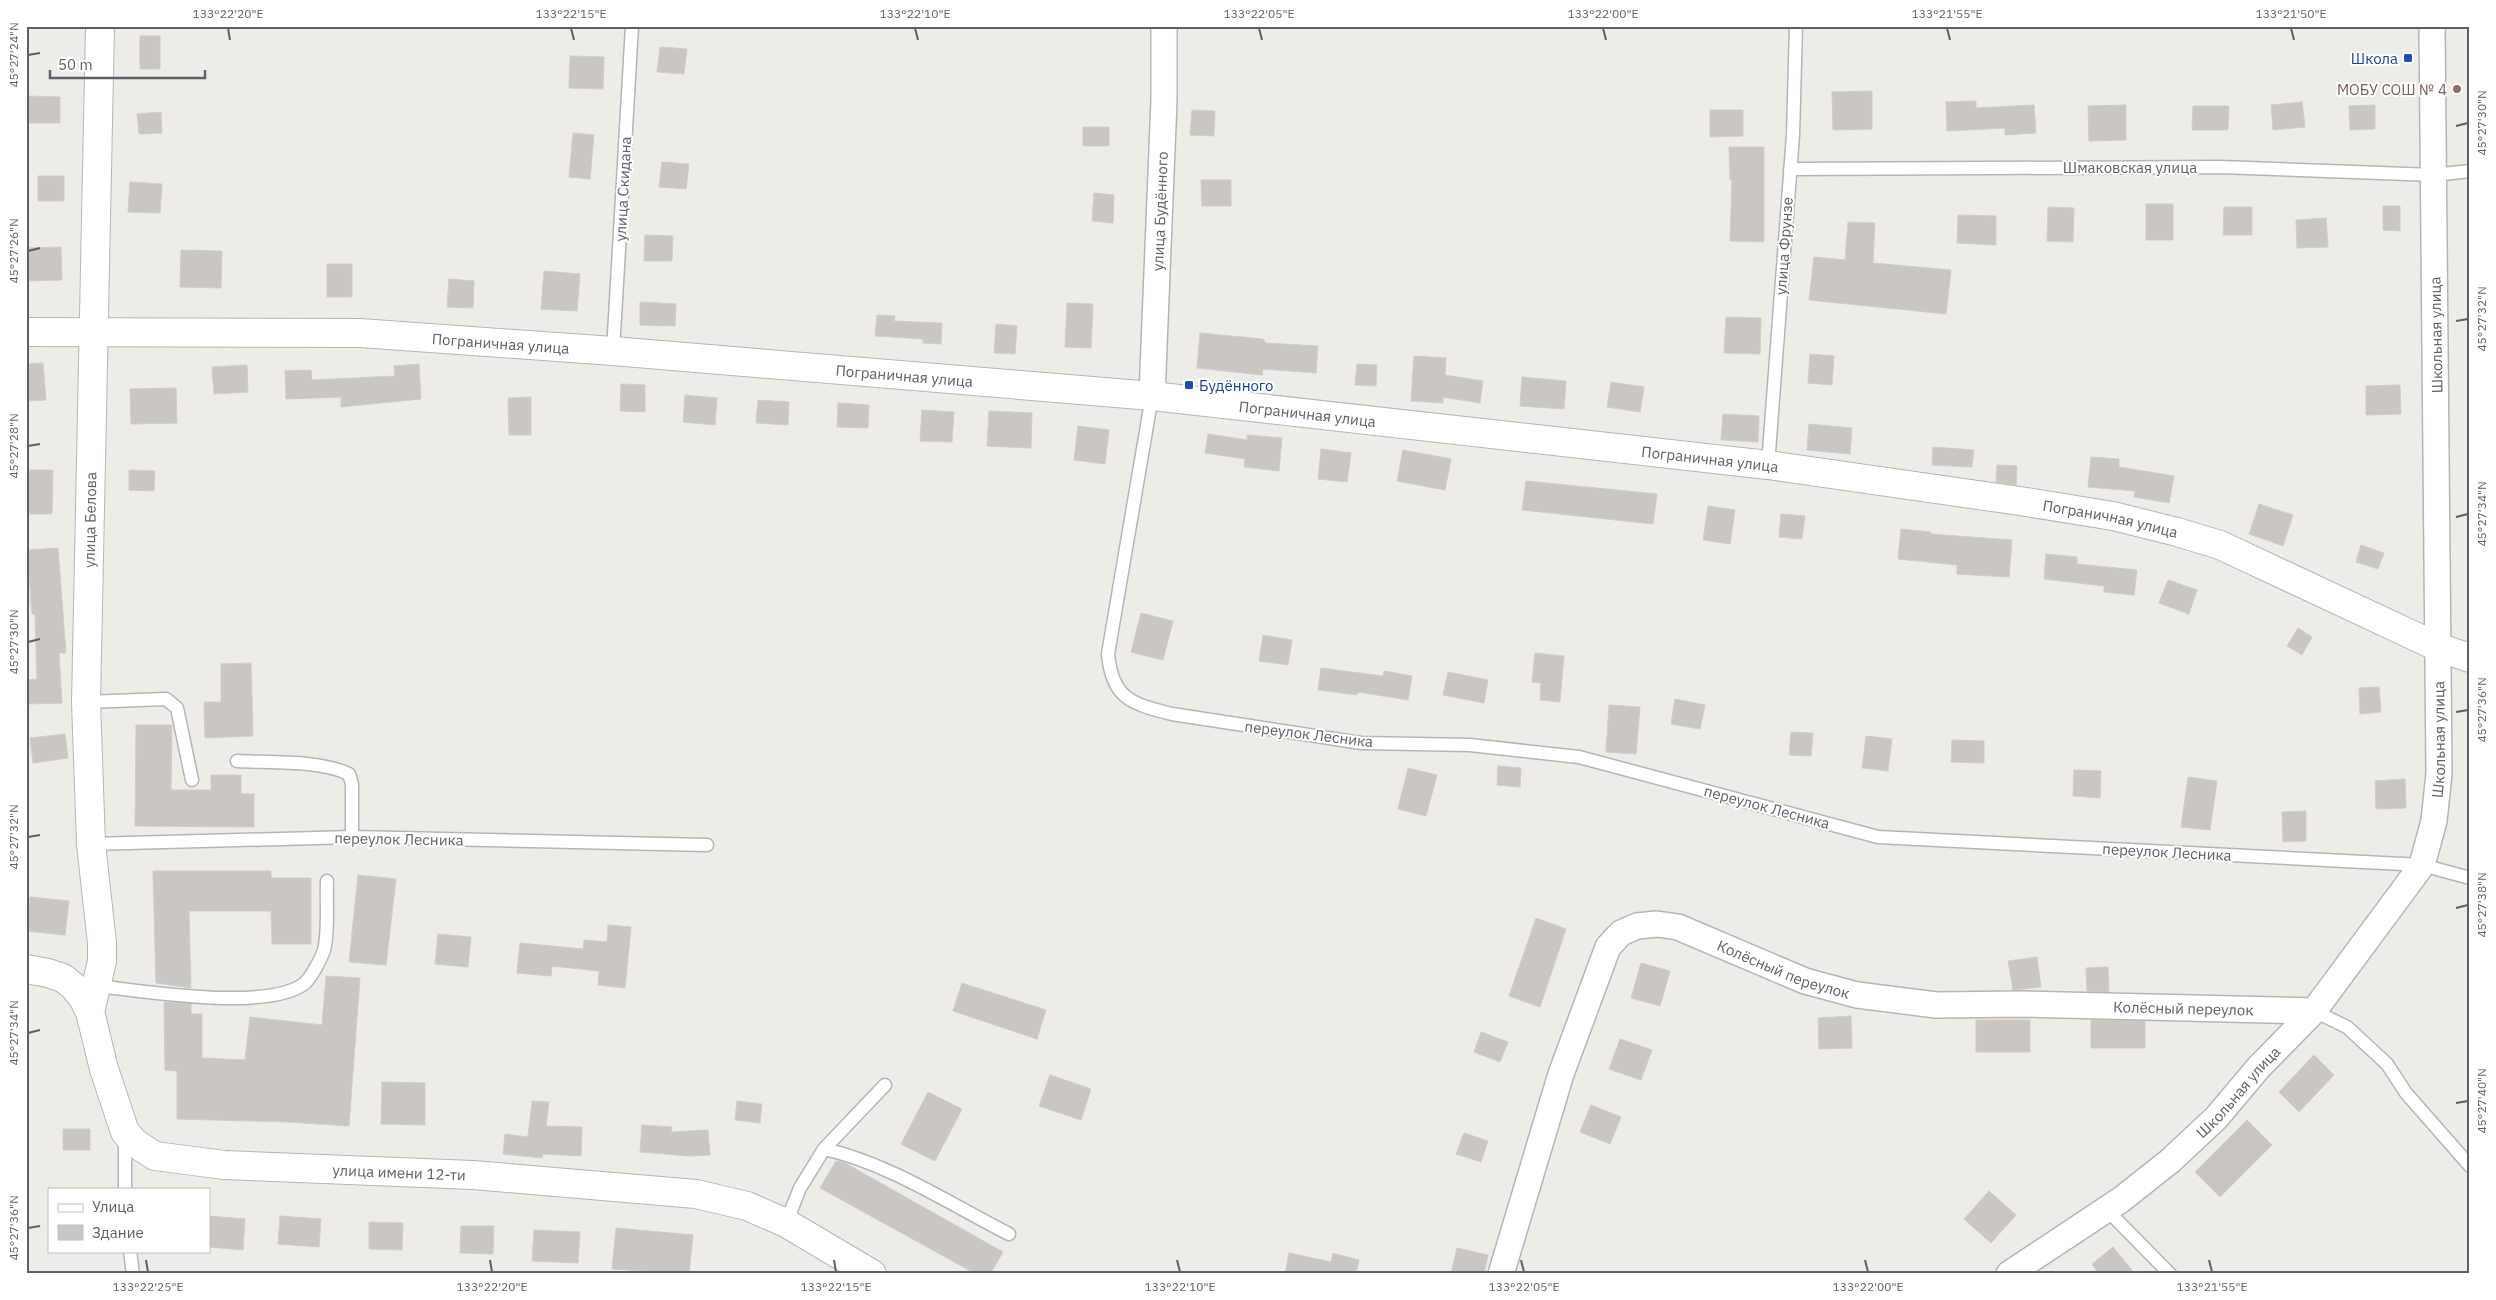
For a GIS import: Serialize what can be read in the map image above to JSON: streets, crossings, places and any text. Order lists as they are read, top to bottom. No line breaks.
{"streets":{"street":["улица Будённого","Школьная улица","Пограничная улица","улица Белова","Колёсный переулок","улица имени 12-ти"],"lane":["Шмаковская улица","улица Скидана","улица Фрунзе","переулок Лесника"]},"crossings":[["Шмаковская улица","улица Фрунзе"],["Шмаковская улица","Школьная улица"],["улица Скидана","Пограничная улица"],["улица Будённого","Пограничная улица"],["улица Будённого","переулок Лесника"],["улица Фрунзе","Пограничная улица"],["Школьная улица","Пограничная улица"],["Школьная улица","переулок Лесника"],["Школьная улица","Колёсный переулок"],["Пограничная улица","улица Белова"],["Пограничная улица","переулок Лесника"],["улица Белова","переулок Лесника"]],"places":{"transit":["Школа","Будённого"],"other":["МОБУ СОШ № 4"]},"legend":["Улица","Здание"],"scale_bar":"50 m","coordinates":["133°22'20\"E","133°22'15\"E","133°22'10\"E","133°22'05\"E","133°22'00\"E","133°21'55\"E","133°21'50\"E","45°27'24\"N","45°27'30\"N","45°27'26\"N","45°27'32\"N","45°27'28\"N","45°27'34\"N","45°27'36\"N","45°27'38\"N","45°27'40\"N","133°22'25\"E"]}
